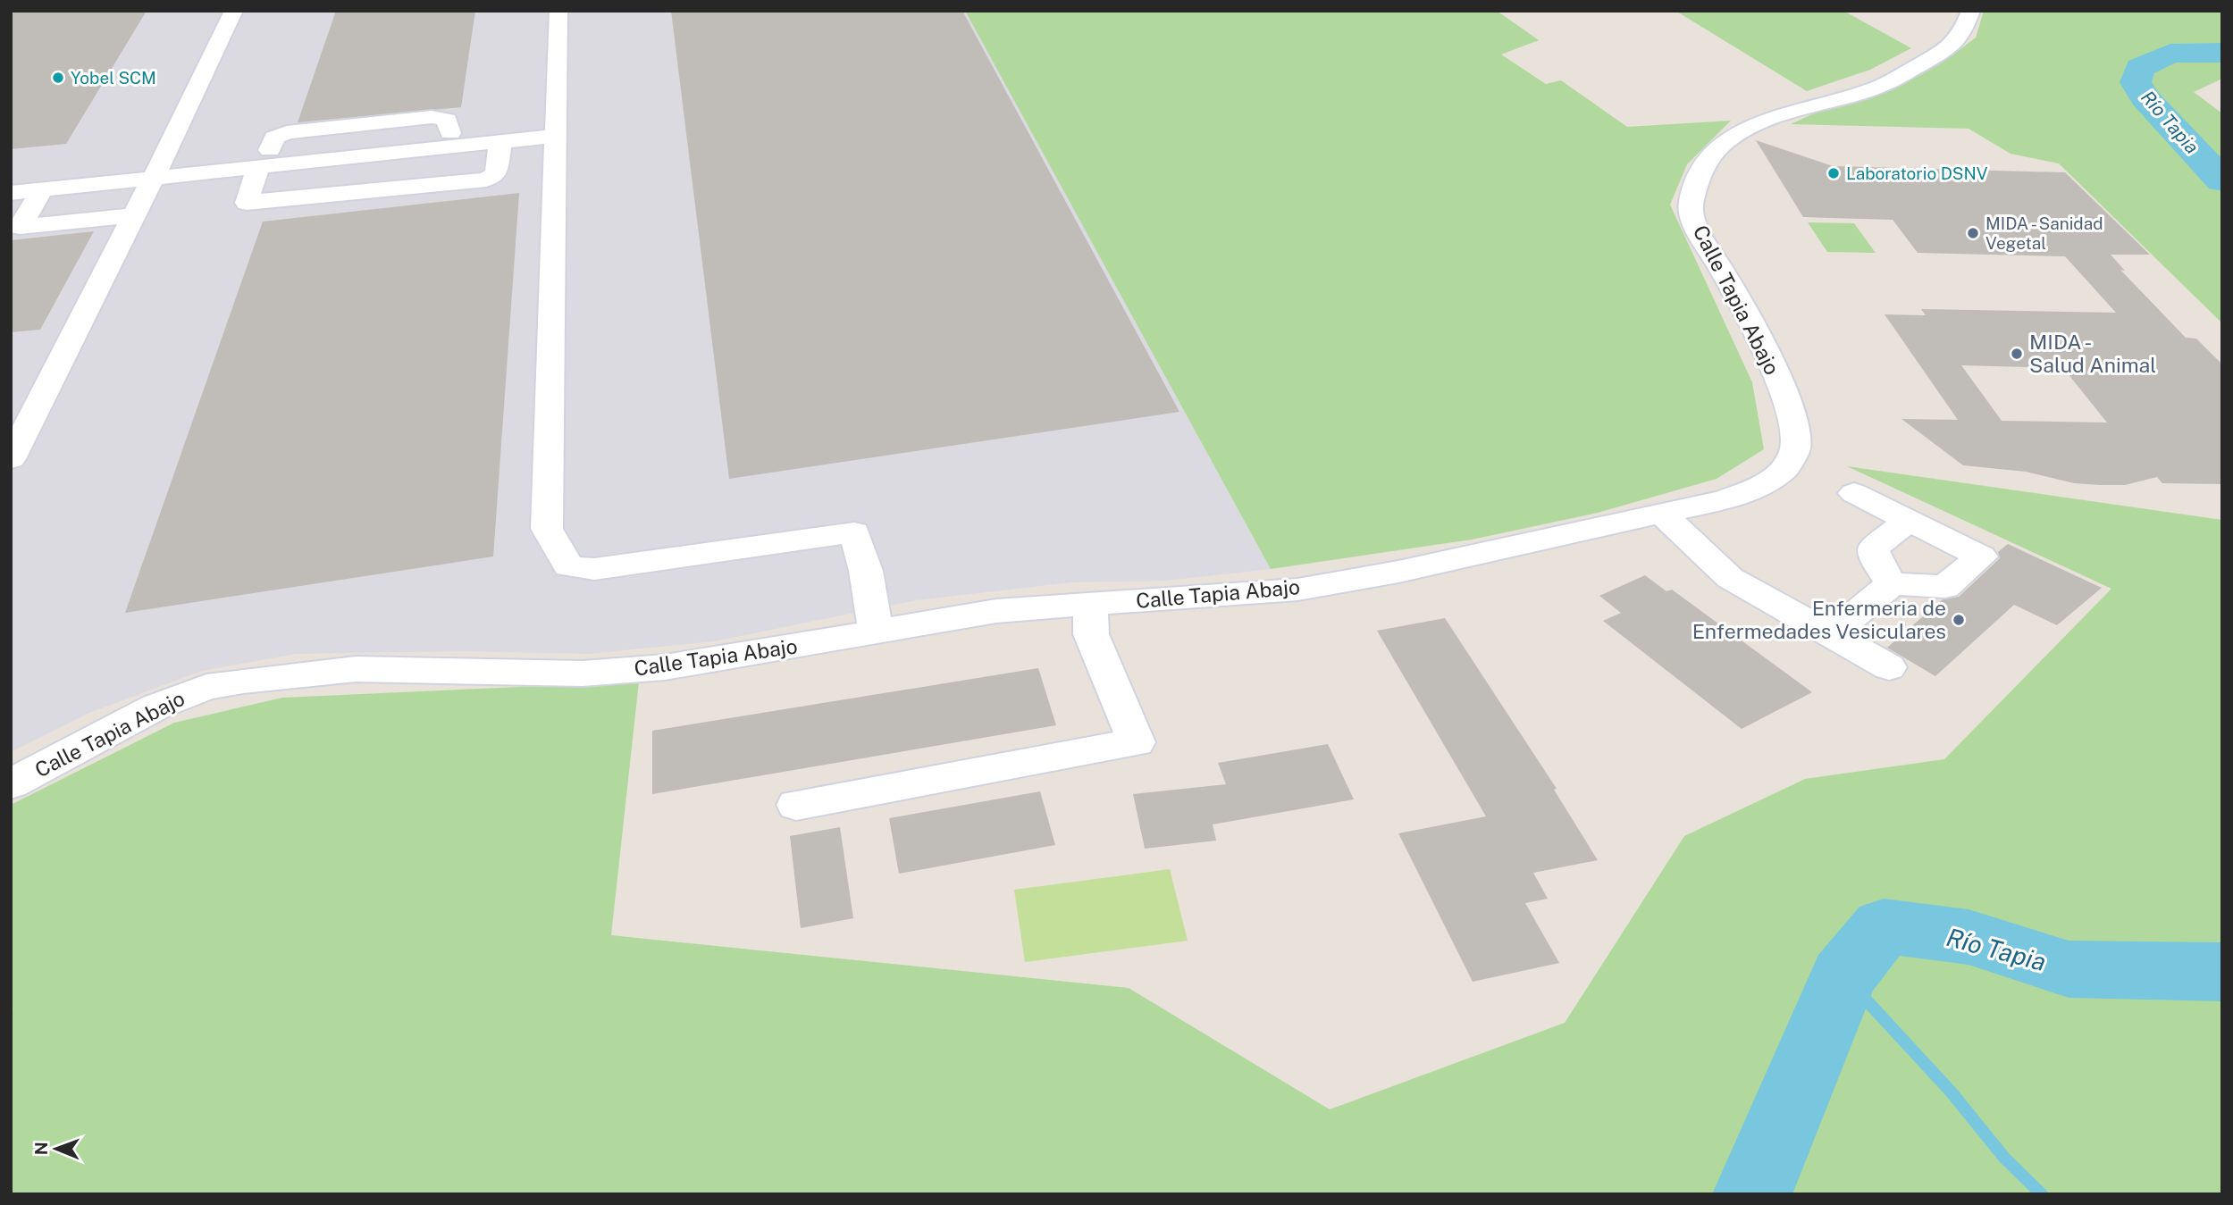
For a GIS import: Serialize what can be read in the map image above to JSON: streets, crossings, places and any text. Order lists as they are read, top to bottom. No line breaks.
{"streets":{"street":["Calle Tapia Abajo"]},"water":["Río Tapia"],"places":["Yobel SCM","Laboratorio DSNV","MIDA - Sanidad Vegetal","MIDA - Salud Animal","Enfermeria de Enfermedades Vesiculares"],"north":"left"}
